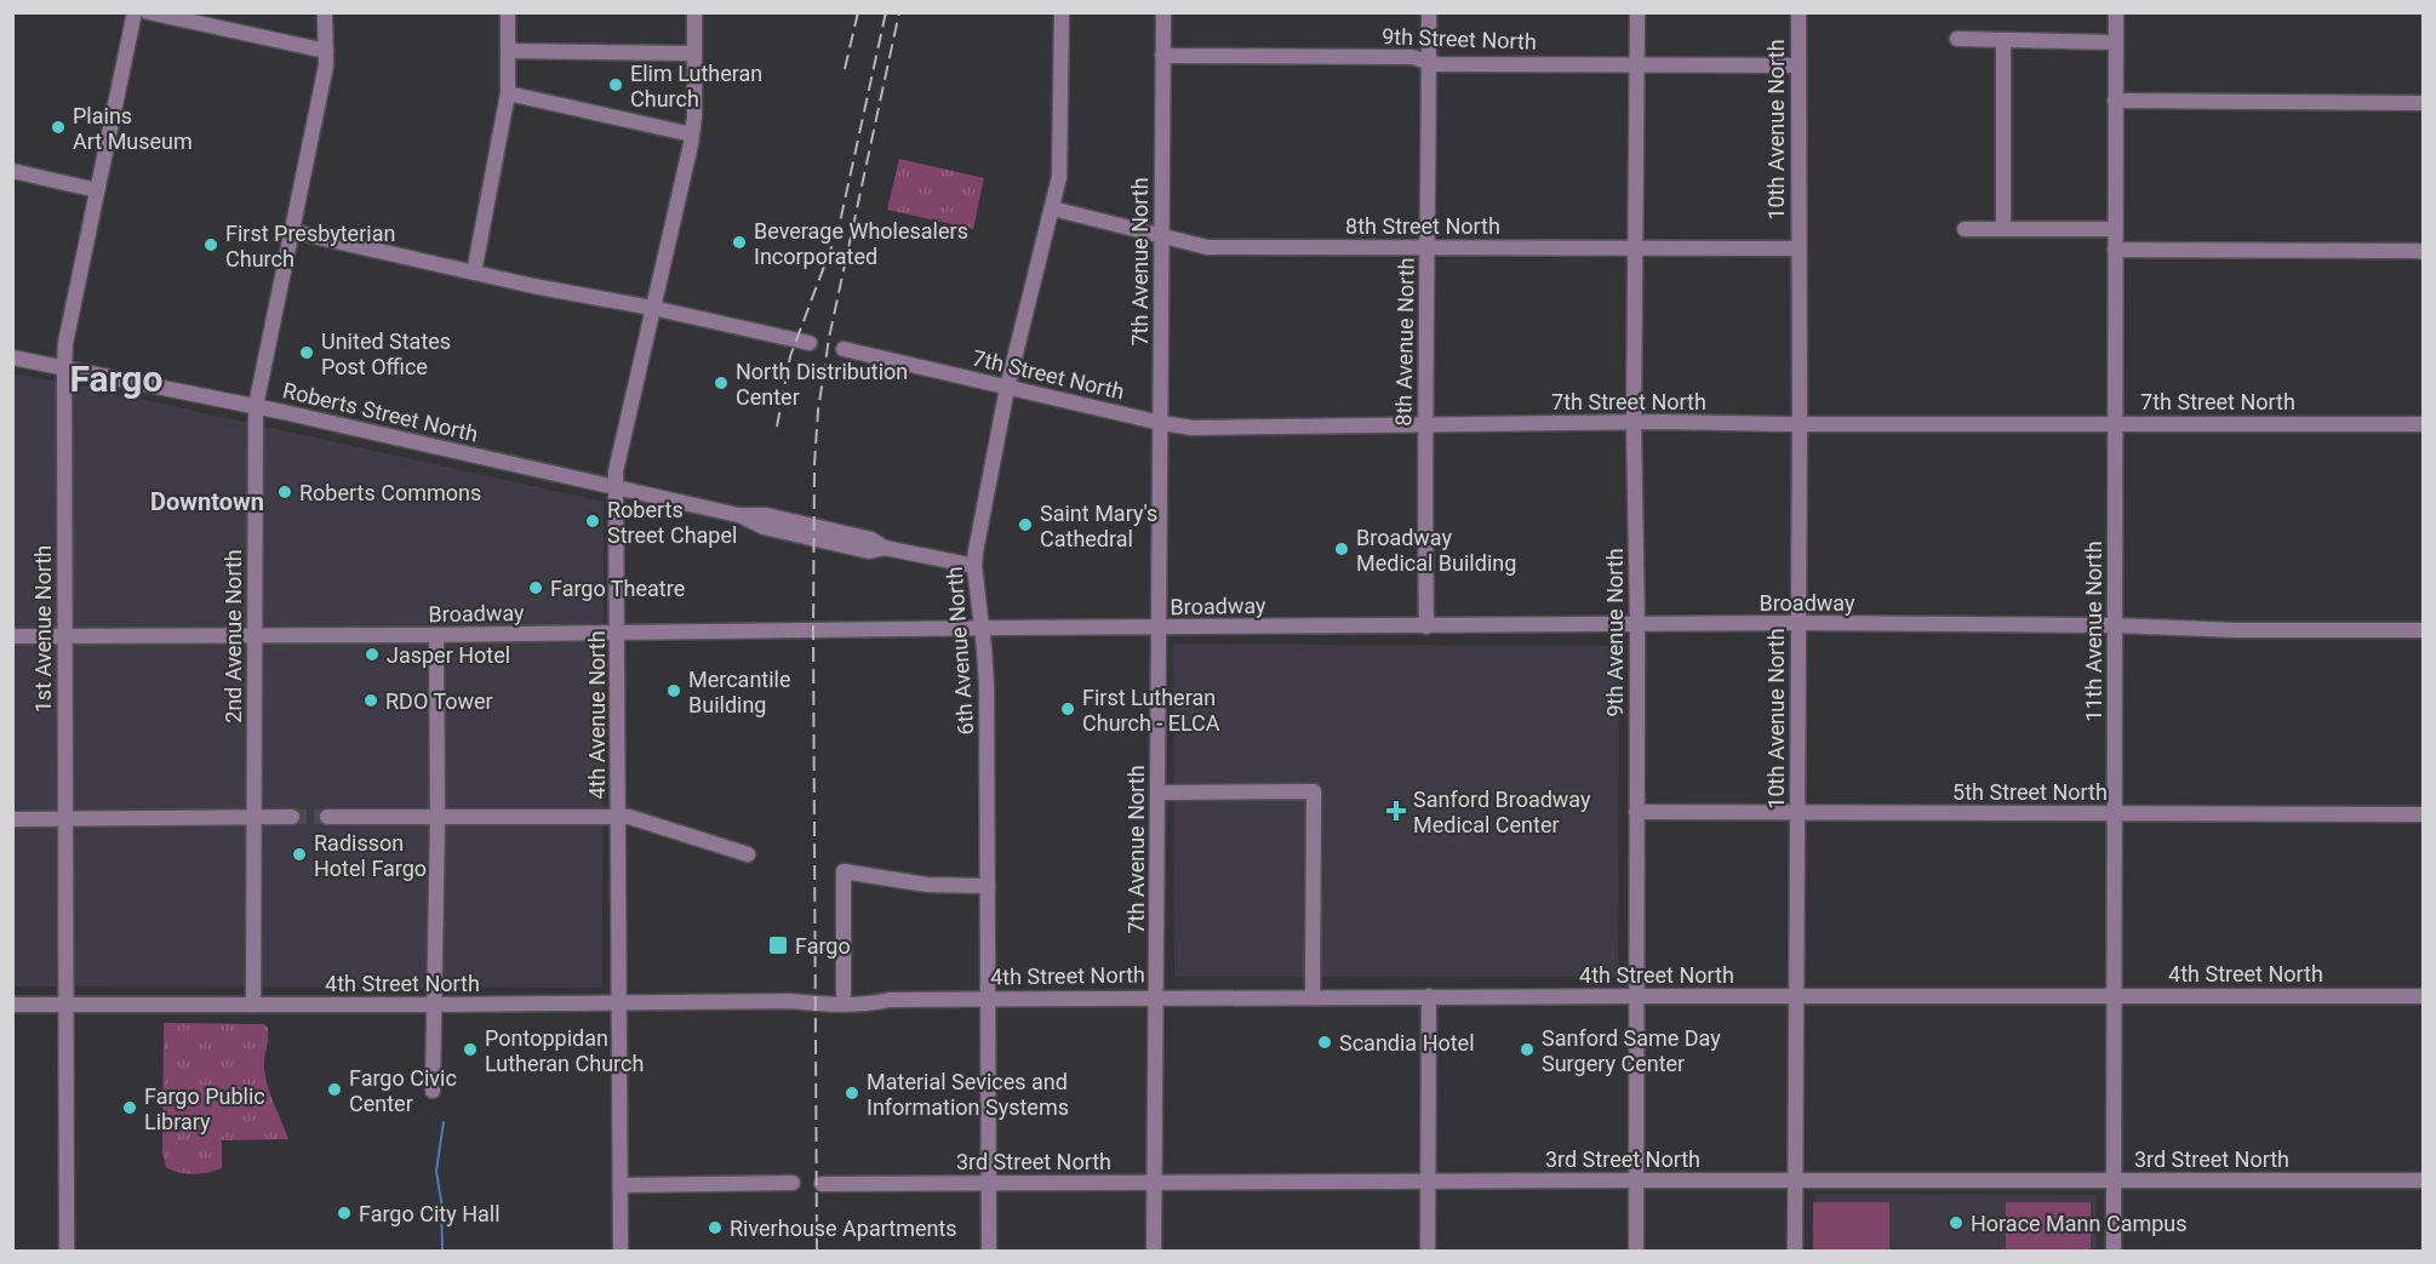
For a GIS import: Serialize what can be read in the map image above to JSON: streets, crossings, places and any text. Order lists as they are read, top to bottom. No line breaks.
{"streets":{"street":["9th Street North","10th Avenue North","8th Street North","7th Avenue North","8th Avenue North","7th Street North","Roberts Street North","Broadway","1st Avenue North","11th Avenue North","9th Avenue North","2nd Avenue North","6th Avenue North","4th Avenue North","5th Street North","4th Street North","3rd Street North"]},"crossings":[["9th Street North","10th Avenue North"],["9th Street North","7th Avenue North"],["9th Street North","8th Avenue North"],["9th Street North","9th Avenue North"],["10th Avenue North","8th Street North"],["10th Avenue North","7th Street North"],["10th Avenue North","Broadway"],["10th Avenue North","5th Street North"],["10th Avenue North","4th Street North"],["10th Avenue North","3rd Street North"],["8th Street North","7th Avenue North"],["8th Street North","8th Avenue North"],["8th Street North","9th Avenue North"],["8th Street North","6th Avenue North"],["7th Avenue North","7th Street North"],["7th Avenue North","Broadway"],["7th Avenue North","4th Street North"],["7th Avenue North","3rd Street North"],["8th Avenue North","7th Street North"],["8th Avenue North","Broadway"],["7th Street North","11th Avenue North"],["7th Street North","9th Avenue North"],["7th Street North","6th Avenue North"],["Roberts Street North","1st Avenue North"],["Roberts Street North","2nd Avenue North"],["Roberts Street North","6th Avenue North"],["Roberts Street North","4th Avenue North"],["Broadway","1st Avenue North"],["Broadway","11th Avenue North"],["Broadway","9th Avenue North"],["Broadway","2nd Avenue North"],["Broadway","6th Avenue North"],["Broadway","4th Avenue North"],["1st Avenue North","4th Street North"],["11th Avenue North","5th Street North"],["11th Avenue North","4th Street North"],["11th Avenue North","3rd Street North"],["9th Avenue North","5th Street North"],["9th Avenue North","4th Street North"],["9th Avenue North","3rd Street North"],["2nd Avenue North","4th Street North"],["6th Avenue North","4th Street North"],["6th Avenue North","3rd Street North"],["4th Avenue North","4th Street North"]],"districts":["Fargo","Downtown"],"places":{"other":["Elim Lutheran Church","Plains Art Museum","Beverage Wholesalers Incorporated","First Presbyterian Church","United States Post Office","North Distribution Center","Roberts Commons","Roberts Street Chapel","Saint Mary's Cathedral","Broadway Medical Building","Fargo Theatre","Jasper Hotel","Mercantile Building","RDO Tower","First Lutheran Church - ELCA","Radisson Hotel Fargo","Scandia Hotel","Pontoppidan Lutheran Church","Sanford Same Day Surgery Center","Fargo Civic Center","Material Sevices and Information Systems","Fargo Public Library","Fargo City Hall","Horace Mann Campus","Riverhouse Apartments"],"health":["Sanford Broadway Medical Center"],"transit":["Fargo"]}}
